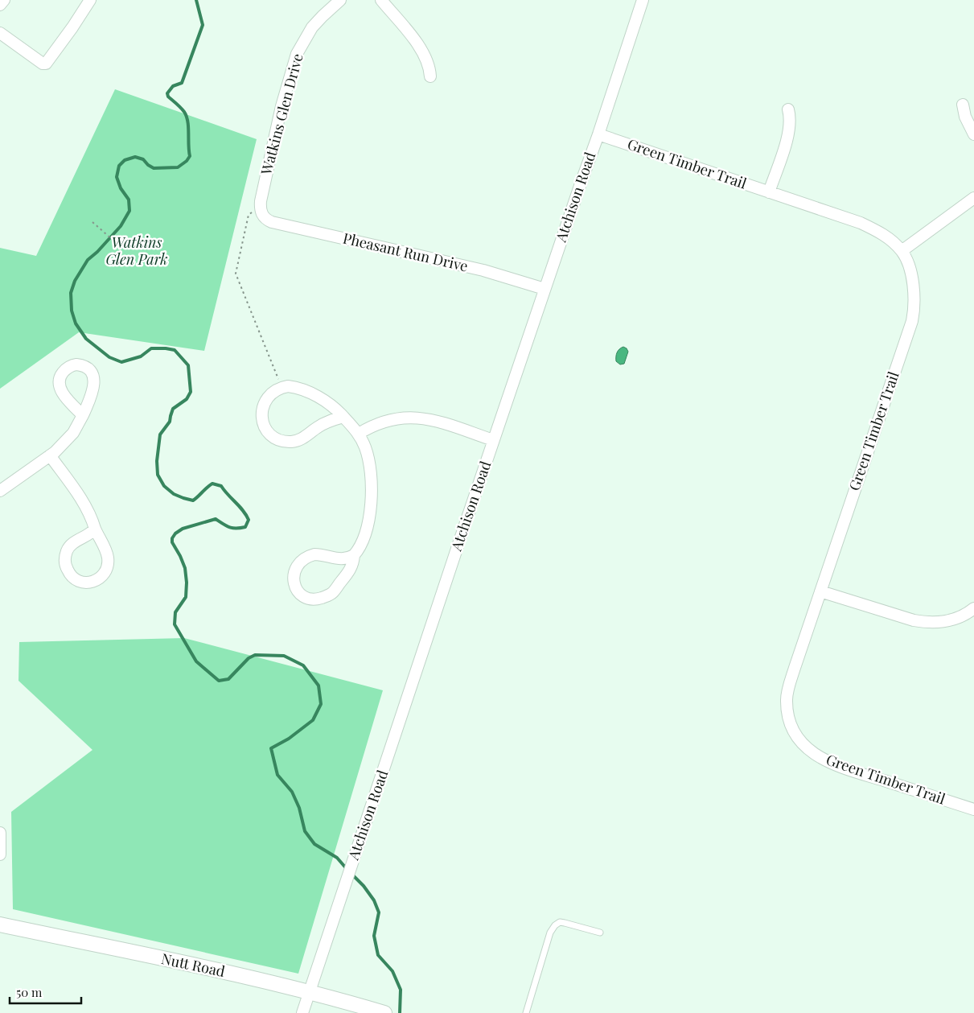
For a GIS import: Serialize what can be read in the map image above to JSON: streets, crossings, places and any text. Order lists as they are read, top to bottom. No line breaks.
{"streets":{"street":["Watkins Glen Drive","Green Timber Trail","Atchison Road","Pheasant Run Drive","Nutt Road"]},"crossings":[["Watkins Glen Drive","Pheasant Run Drive"],["Green Timber Trail","Atchison Road"],["Atchison Road","Pheasant Run Drive"],["Atchison Road","Nutt Road"]],"parks":["Watkins Glen Park"],"scale_bar":"50 m"}
